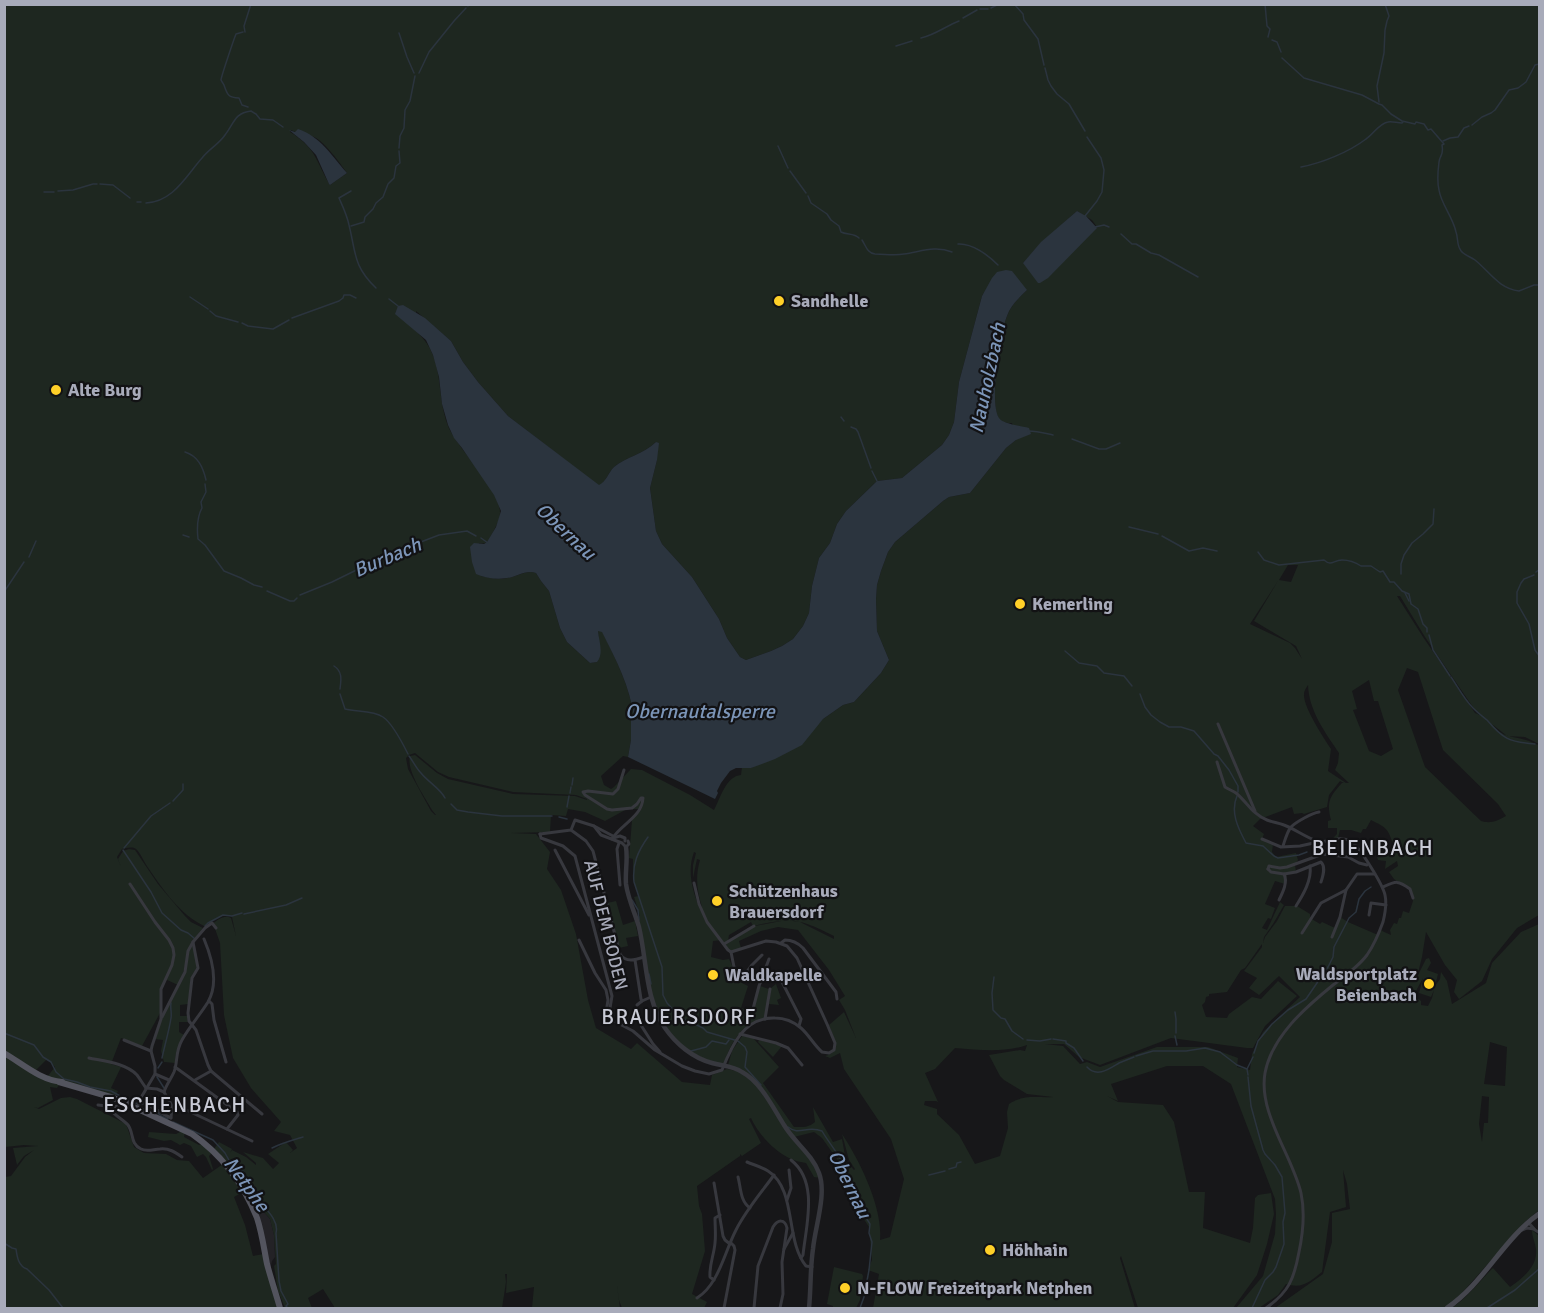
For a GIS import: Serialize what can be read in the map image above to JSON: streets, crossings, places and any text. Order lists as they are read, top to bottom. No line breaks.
{"streets":{"street":["AUF DEM BODEN"]},"districts":["BEIENBACH","BRAUERSDORF","ESCHENBACH"],"water":["Nauholzbach","Obernau","Burbach","Obernautalsperre","Netphe"],"places":["Sandhelle","Alte Burg","Kemerling","Schützenhaus Brauersdorf","Waldkapelle","Waldsportplatz Beienbach","Höhhain","N-FLOW Freizeitpark Netphen"]}
